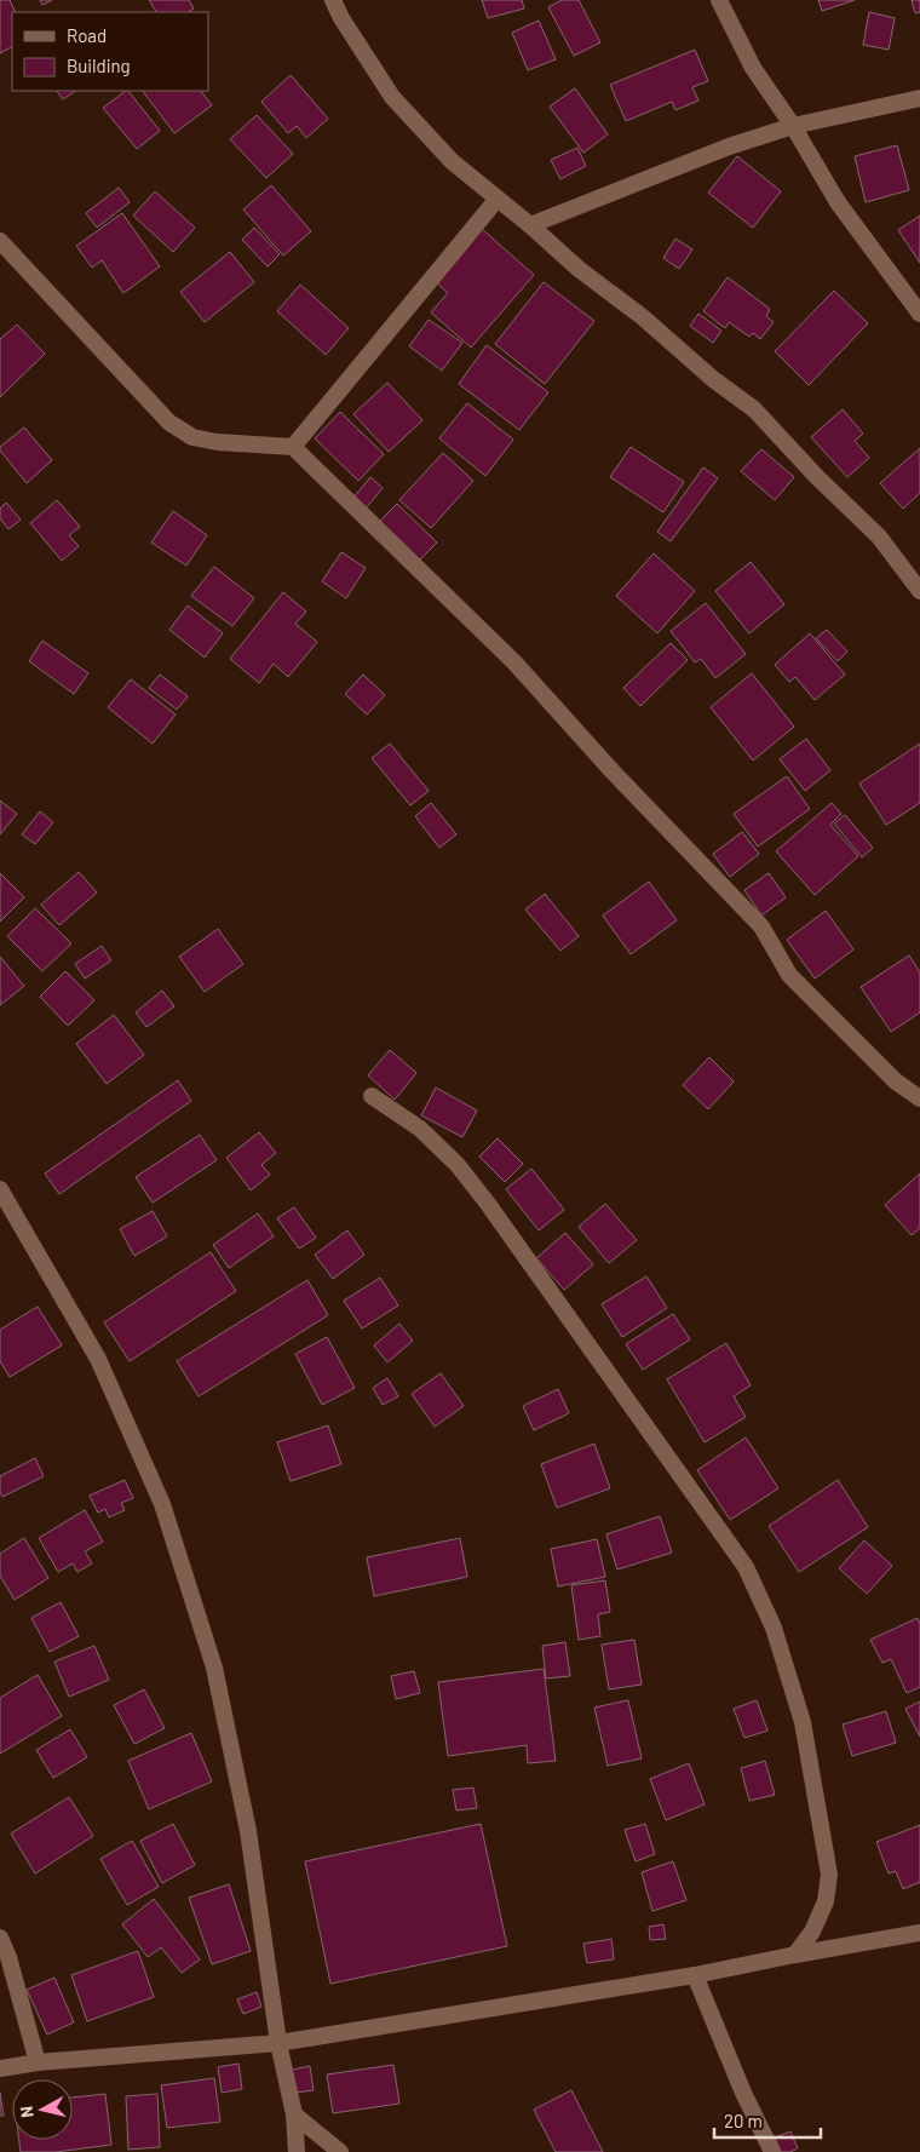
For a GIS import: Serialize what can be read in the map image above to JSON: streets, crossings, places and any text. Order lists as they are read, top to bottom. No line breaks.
{"legend":["Road","Building"],"scale_bar":"20 m","north":"left"}
